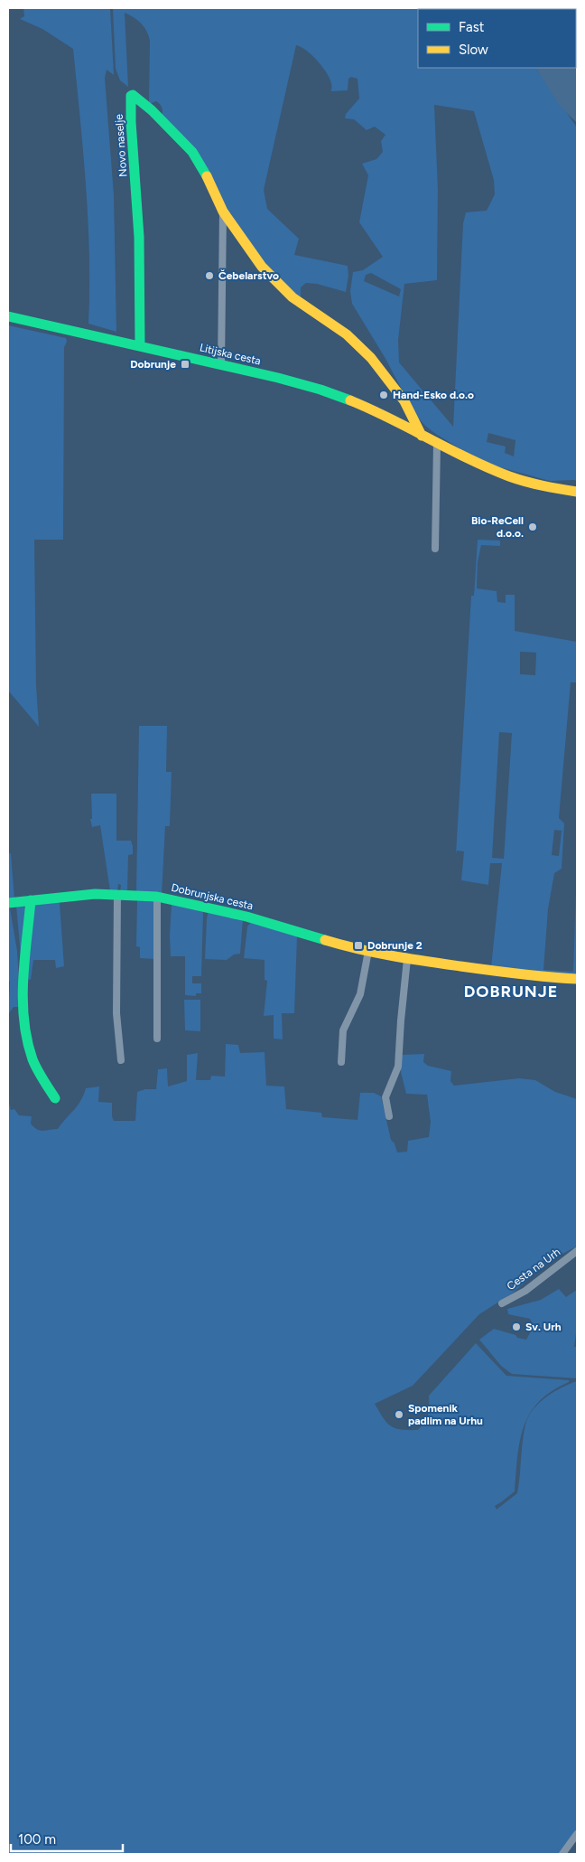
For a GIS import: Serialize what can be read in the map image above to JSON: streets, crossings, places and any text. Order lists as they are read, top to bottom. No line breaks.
{"streets":{"street":["Novo naselje","Litijska cesta","Dobrunjska cesta","Cesta na Urh"]},"crossings":[["Novo naselje","Litijska cesta"]],"districts":["DOBRUNJE"],"places":{"other":["Čebelarstvo","Hand-Esko d.o.o","Bio-ReCell d.o.o.","Sv. Urh","Spomenik padlim na Urhu"],"transit":["Dobrunje","Dobrunje 2"]},"legend":["Fast","Slow"],"scale_bar":"100 m"}
